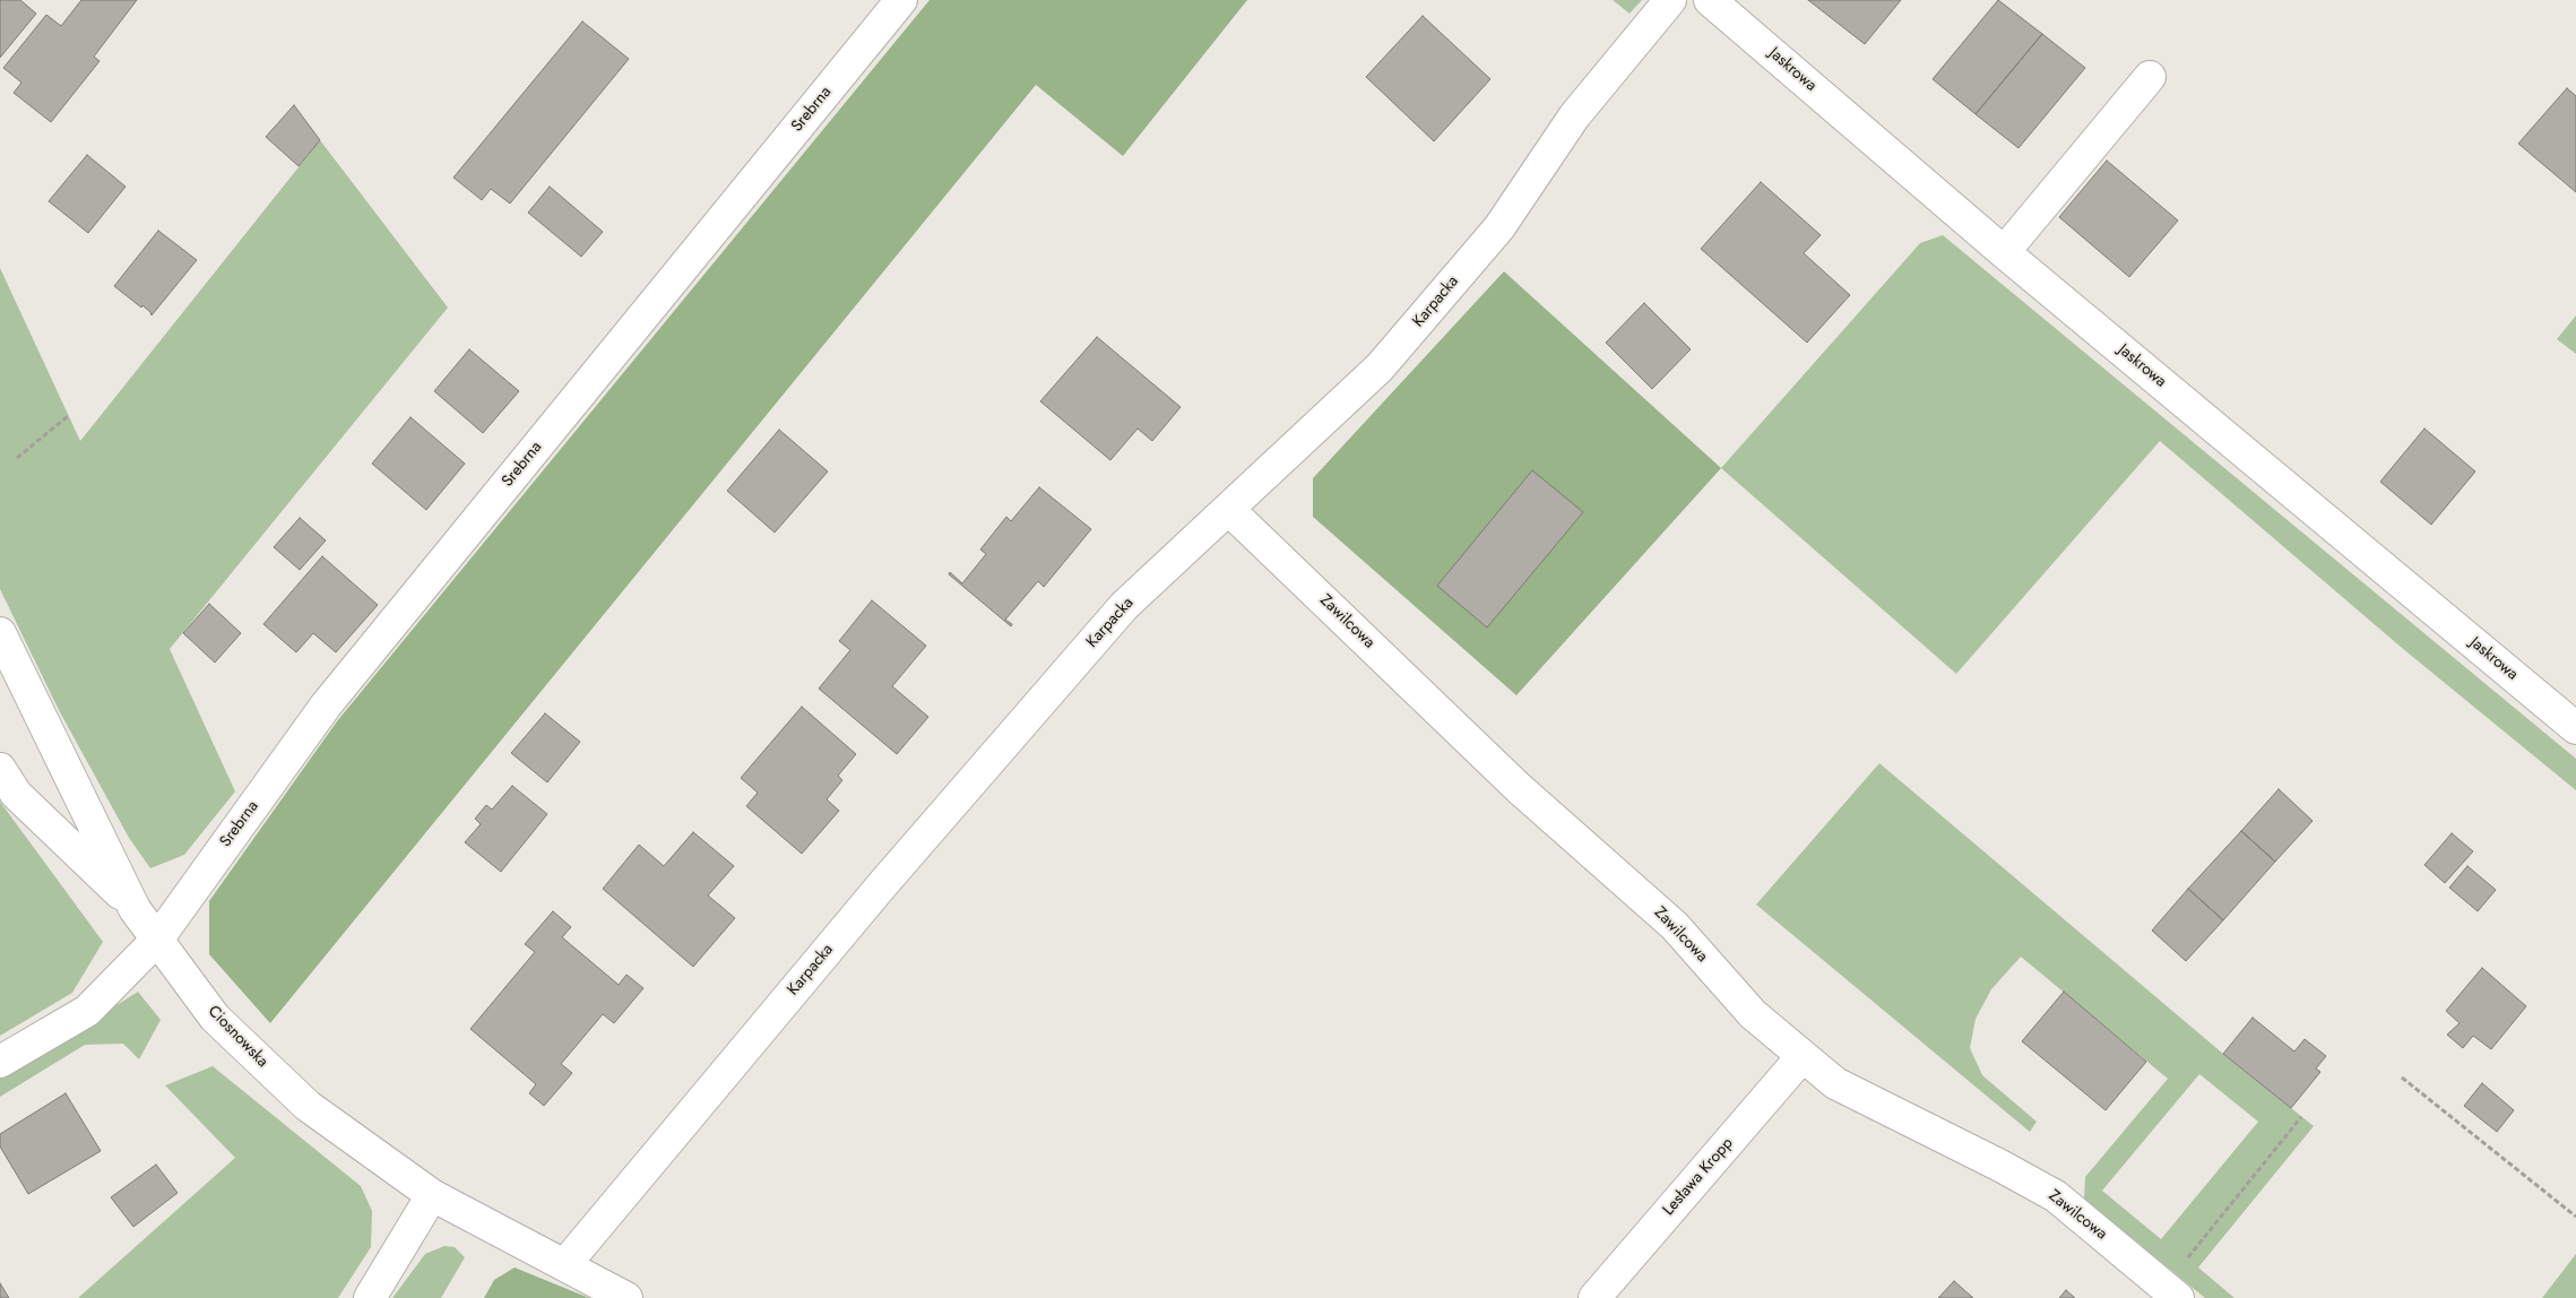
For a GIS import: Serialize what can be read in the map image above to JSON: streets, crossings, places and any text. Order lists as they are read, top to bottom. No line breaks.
{"streets":{"street":["Jaskrowa","Srebrna","Karpacka","Zawilcowa","Ciosnowska","Lesława Kropp"]},"crossings":[["Srebrna","Ciosnowska"],["Karpacka","Zawilcowa"],["Karpacka","Ciosnowska"],["Zawilcowa","Lesława Kropp"]]}
